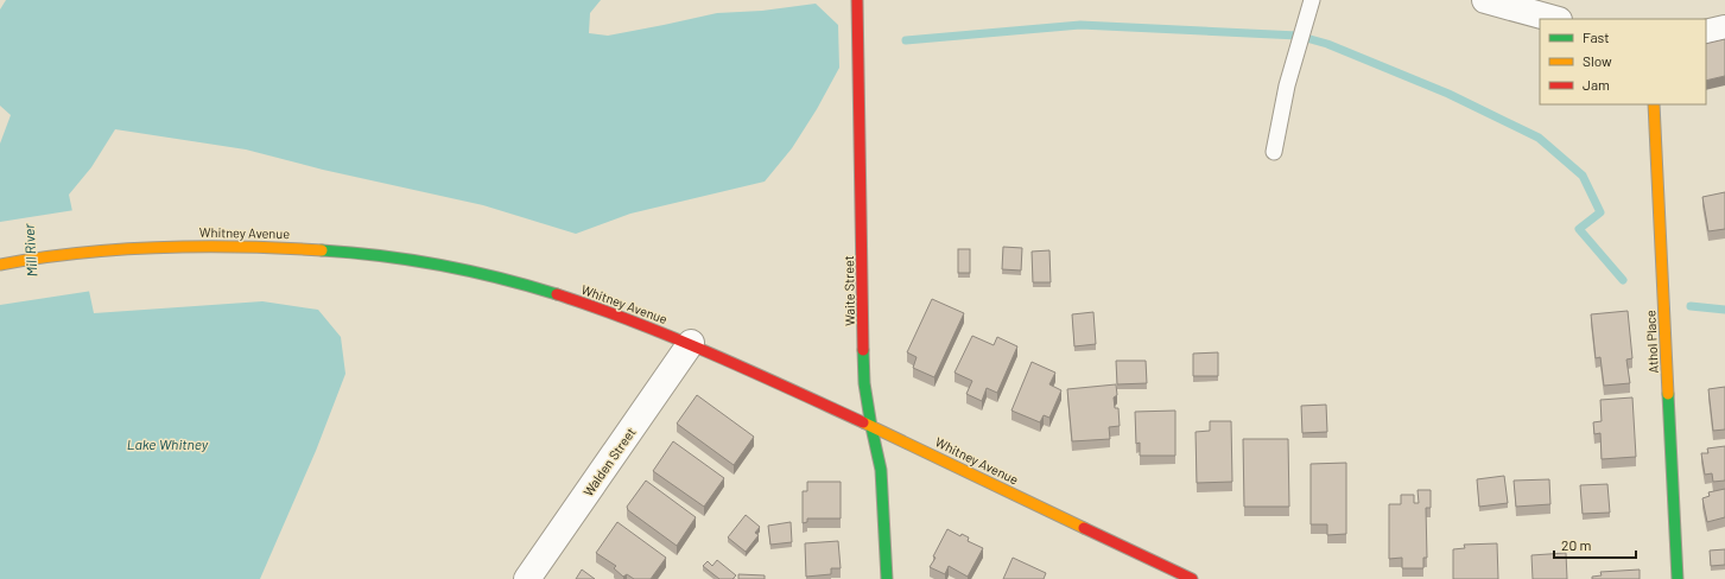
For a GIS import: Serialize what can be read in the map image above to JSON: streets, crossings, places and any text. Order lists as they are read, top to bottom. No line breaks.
{"streets":{"main road":["Whitney Avenue","Waite Street","Athol Place"],"street":["Walden Street"]},"crossings":[["Whitney Avenue","Waite Street"],["Whitney Avenue","Walden Street"]],"water":["Mill River","Lake Whitney"],"legend":["Fast","Slow","Jam"],"scale_bar":"20 m"}
